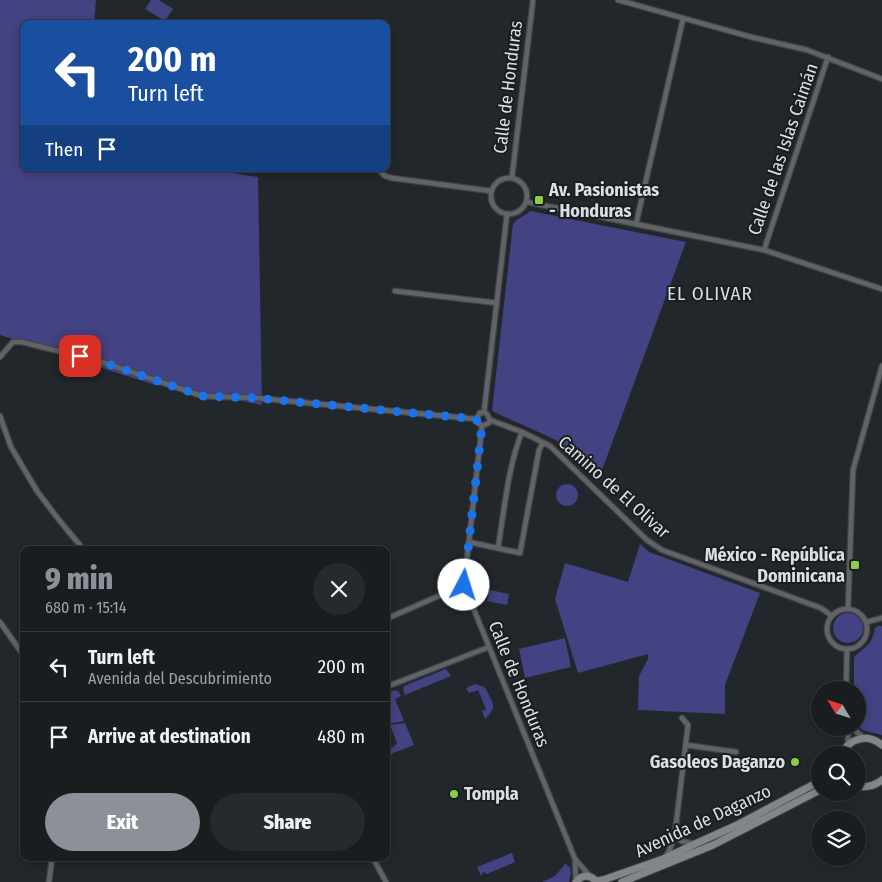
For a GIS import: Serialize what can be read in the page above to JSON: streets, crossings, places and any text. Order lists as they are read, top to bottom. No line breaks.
{"streets":{"main road":["Avenida de Daganzo"],"street":["Calle de Honduras","Calle de las Islas Caimán","Camino de El Olivar"]},"crossings":[["Calle de Honduras","Camino de El Olivar"],["Calle de Honduras","Avenida de Daganzo"]],"districts":["EL OLIVAR"],"places":{"transit":["Av. Pasionistas - Honduras","México - República Dominicana"],"other":["Gasoleos Daganzo","Tompla"]},"north":"top left","page":{"turn":["200 m","Turn left"],"then":"Then","heading":["9 min","680 m · 15:14"],"list":[{"name":"Turn left","note":"Avenida del Descubrimiento","value":"200 m"},{"name":"Arrive at destination","value":"480 m"}],"buttons":["Exit","Share"]}}
